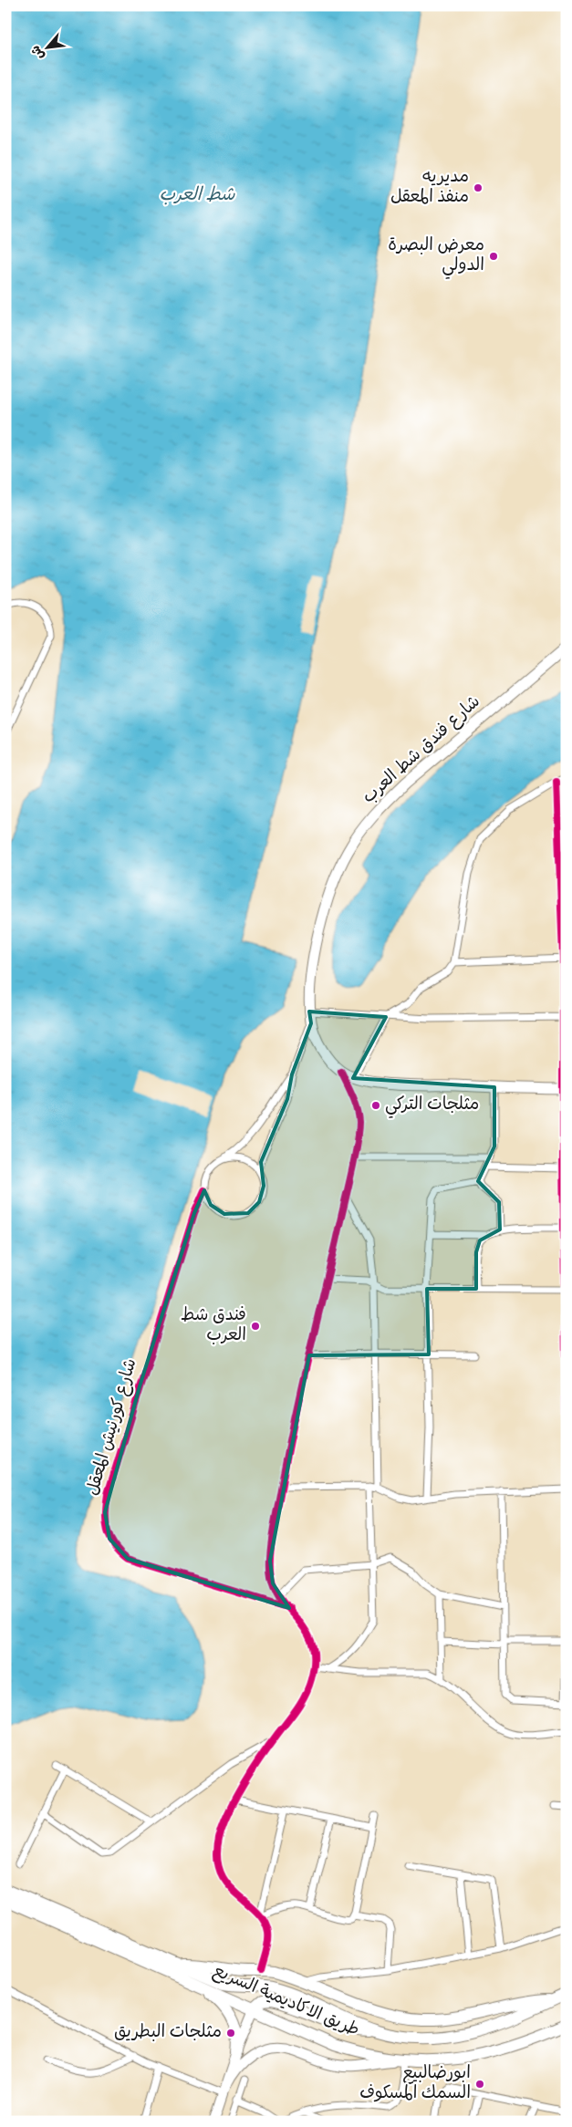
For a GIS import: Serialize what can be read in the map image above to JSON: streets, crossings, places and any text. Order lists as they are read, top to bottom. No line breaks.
{"streets":{"highway":["طريق الاكاديمية السريع"],"main road":["شارع فندق شط العرب"],"street":["شارع كورنيش المعقل"]},"water":["شط العرب"],"places":["مديريه منفذ المعقل","معرض البصرة الدولي","مثلجات التركي","فندق شط العرب","مثلجات البطريق","ابورضالبيع السمك المسكوف"],"north":"bottom left"}
